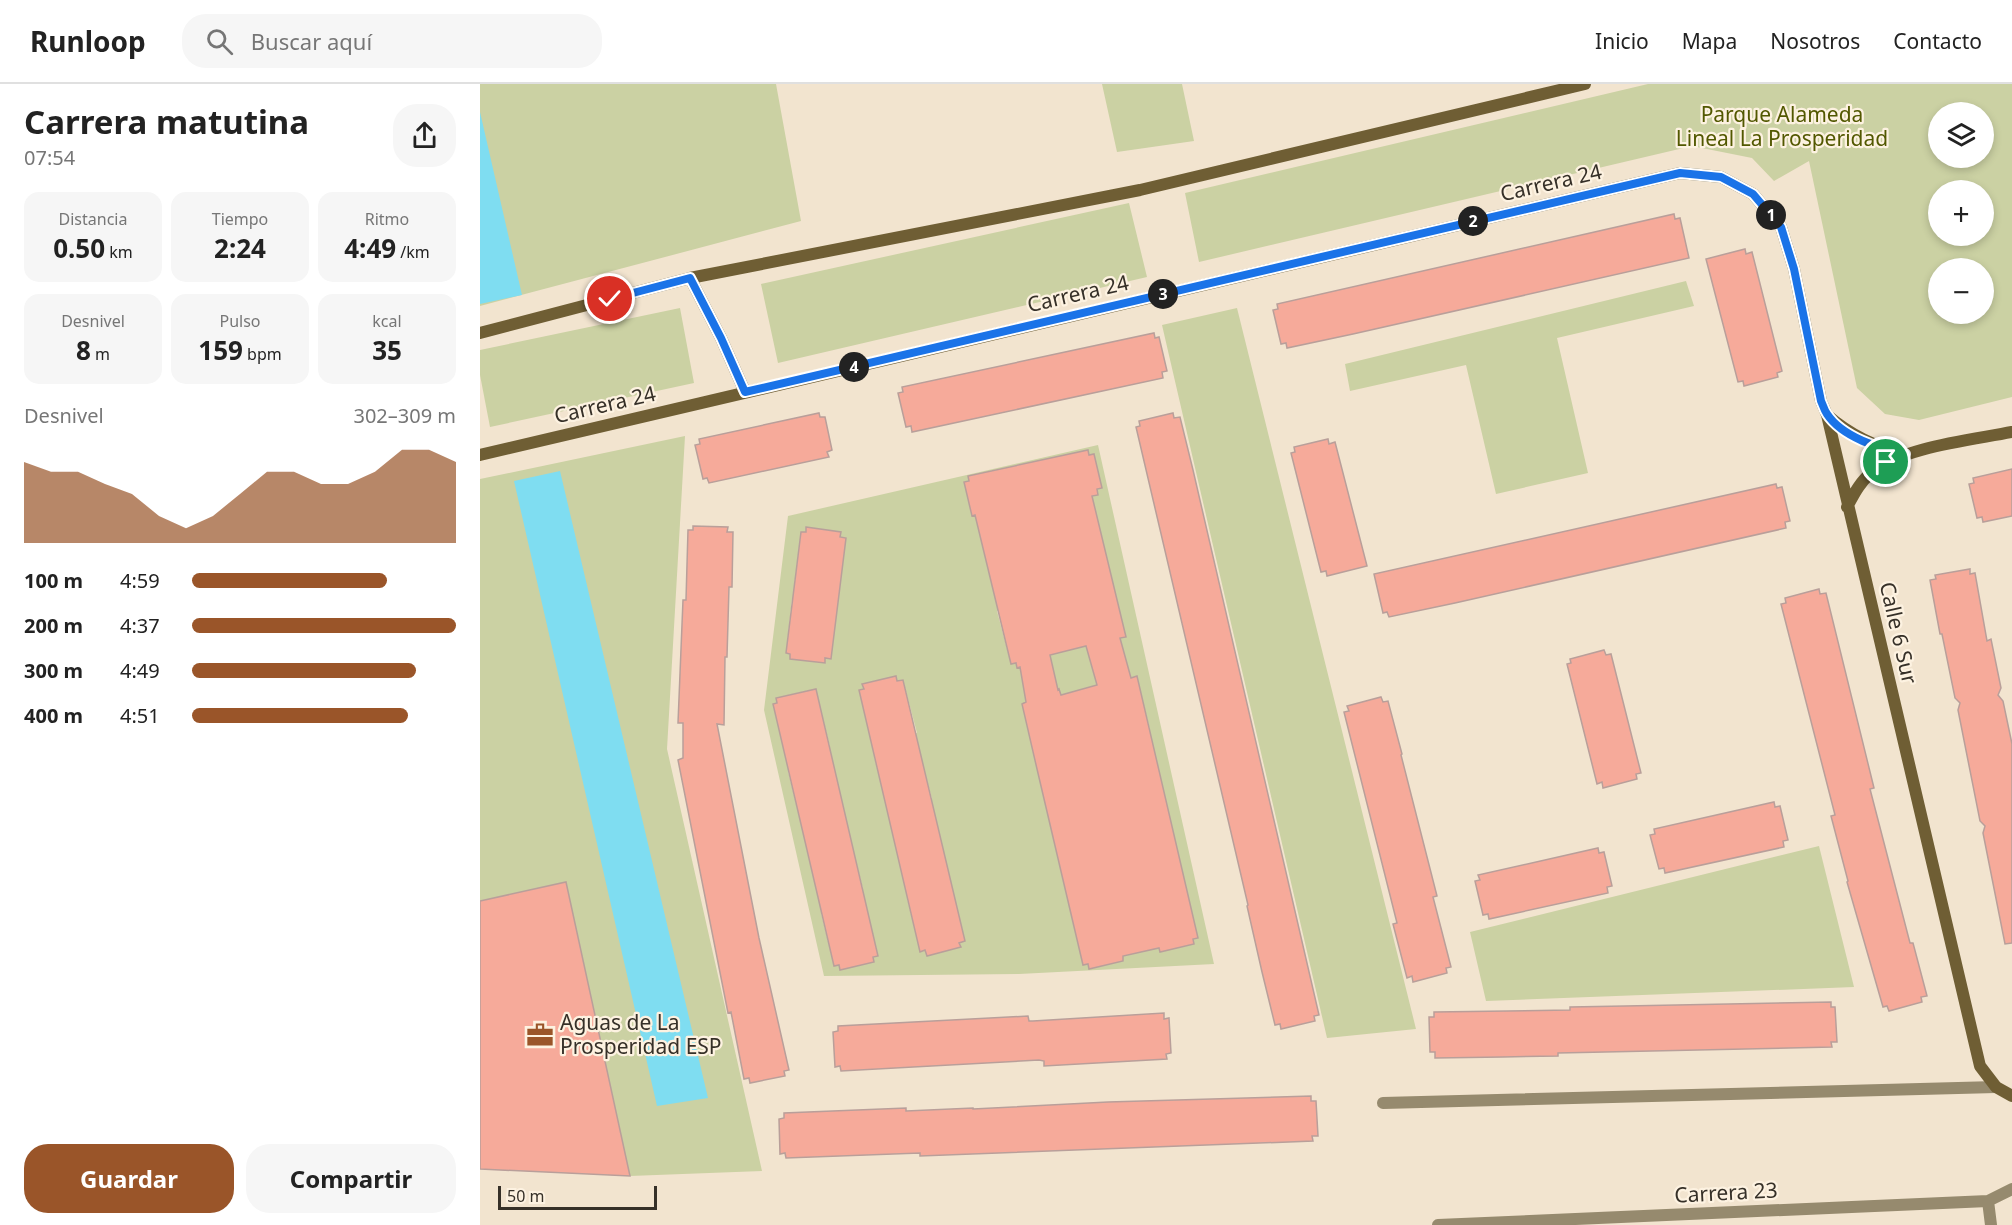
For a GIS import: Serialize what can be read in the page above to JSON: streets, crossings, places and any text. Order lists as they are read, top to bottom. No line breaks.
{"streets":{"street":["Carrera 24","Calle 6 Sur","Carrera 23"]},"crossings":[["Carrera 24","Calle 6 Sur"]],"parks":["Parque Alameda Lineal La Prosperidad"],"places":{"office":["Aguas de La Prosperidad ESP"]},"scale_bar":"50 m","page":{"header":"Runloop","search":"Buscar aquí","nav":["Inicio","Mapa","Nosotros","Contacto"],"heading":["Carrera matutina","07:54"],"map_buttons":["+","−"],"stats":[["Distancia","0.50 km"],["Tiempo","2:24"],["Ritmo","4:49 /km"],["Desnivel","8 m"],["Pulso","159 bpm"],["kcal","35"]],"pins":["1","2","3","4"],"chart":["Desnivel","302–309 m"],"list":[{"name":"100 m","note":"4:59"},{"name":"200 m","note":"4:37"},{"name":"300 m","note":"4:49"},{"name":"400 m","note":"4:51"}],"buttons":["Guardar","Compartir"],"scale":"50 m"}}
